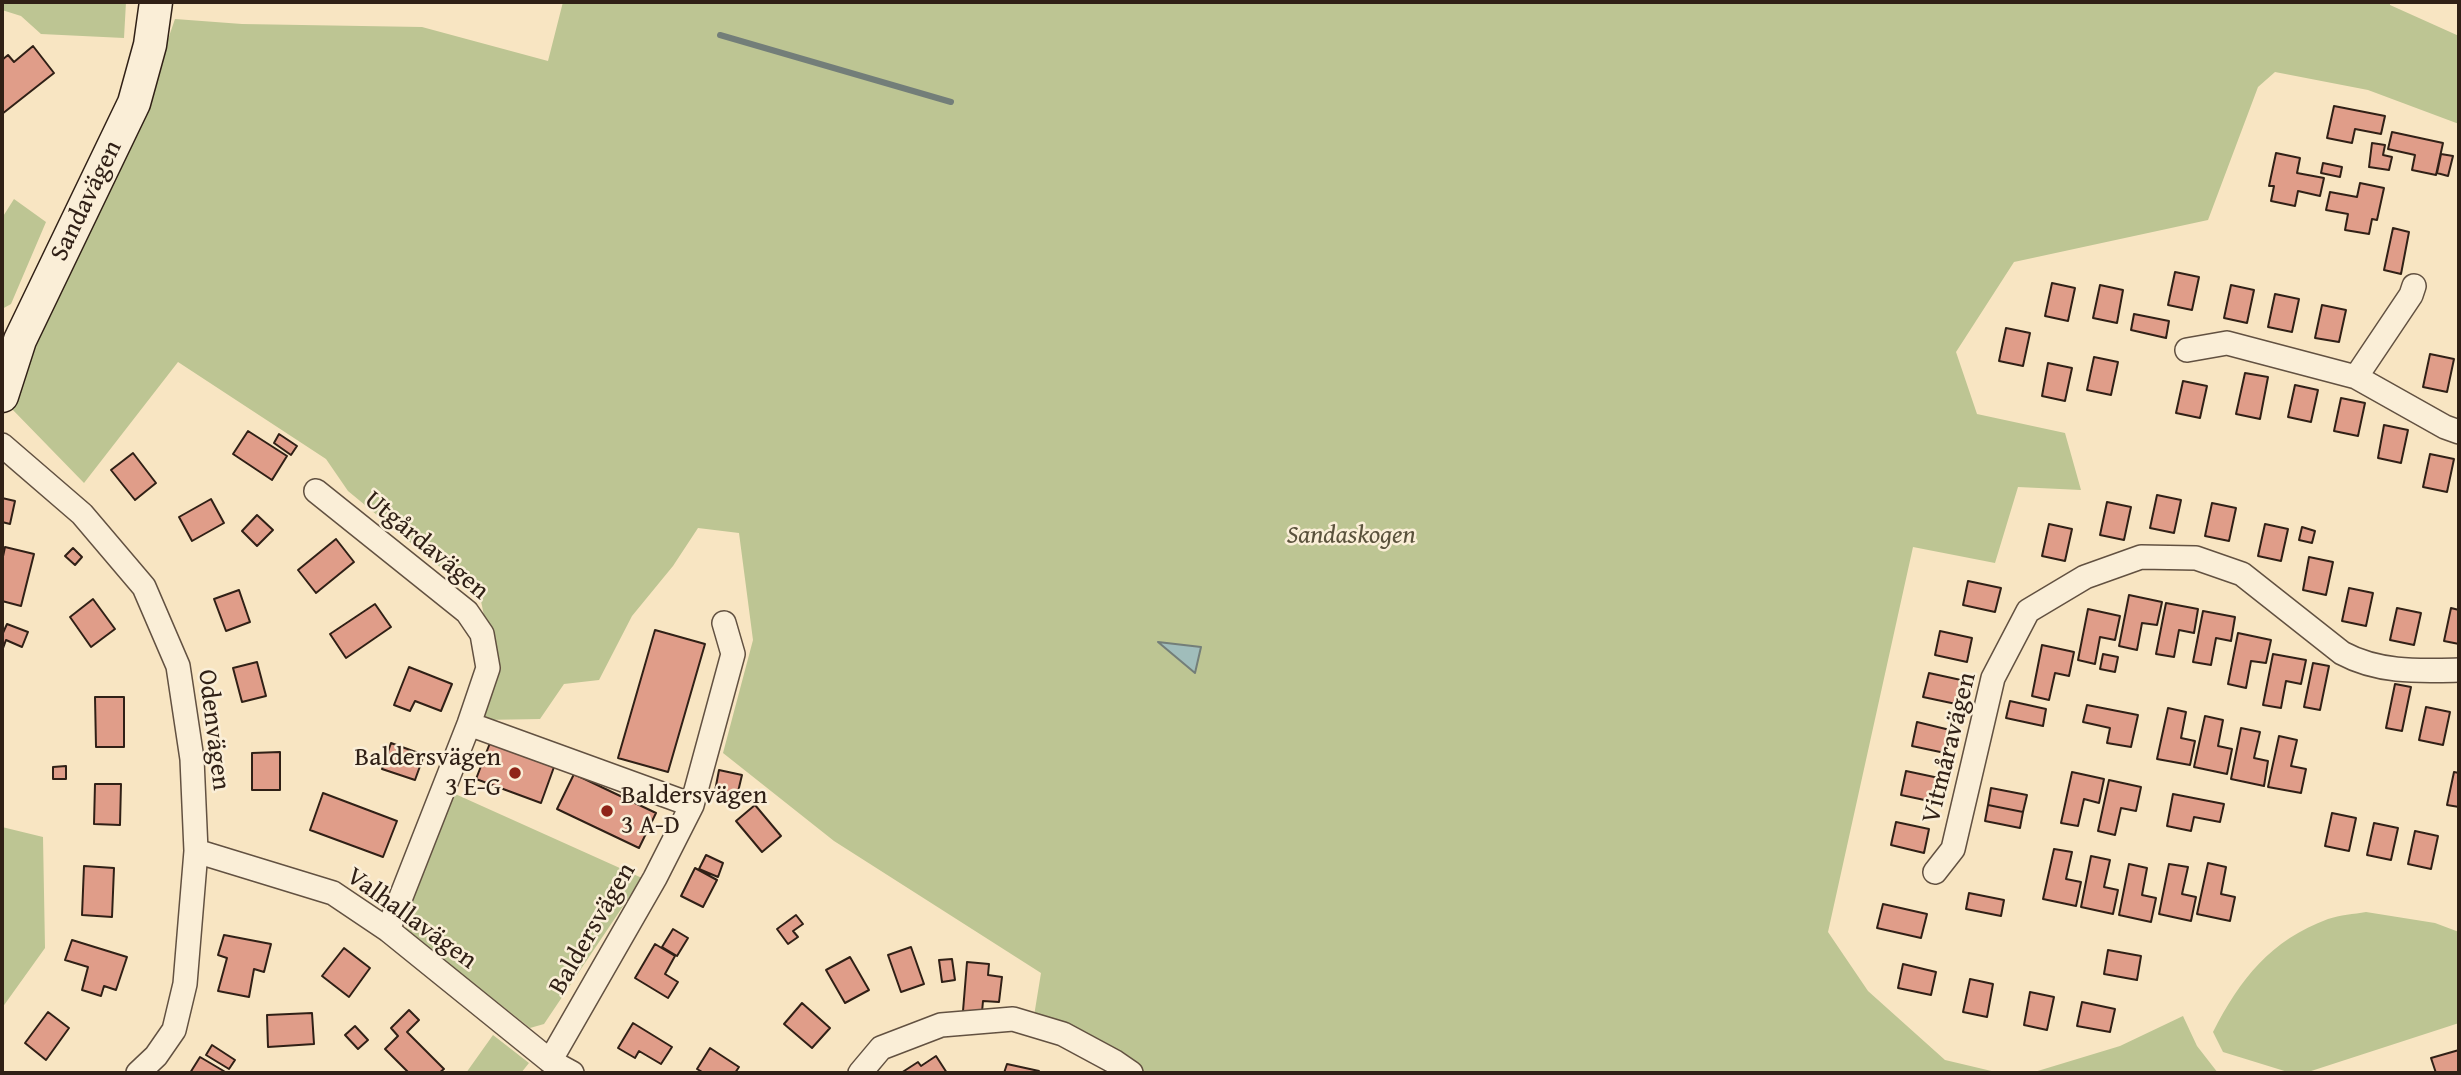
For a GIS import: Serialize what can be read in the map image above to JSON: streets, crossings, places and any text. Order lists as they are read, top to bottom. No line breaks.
{"streets":{"street":["Sandavägen","Utgårdavägen","Odenvägen","Vitmåravägen","Valhallavägen","Baldersvägen"]},"crossings":[["Utgårdavägen","Valhallavägen"],["Odenvägen","Valhallavägen"],["Valhallavägen","Baldersvägen"]],"parks":["Sandaskogen"],"places":["Baldersvägen 3 E-G","Baldersvägen 3 A-D"]}
